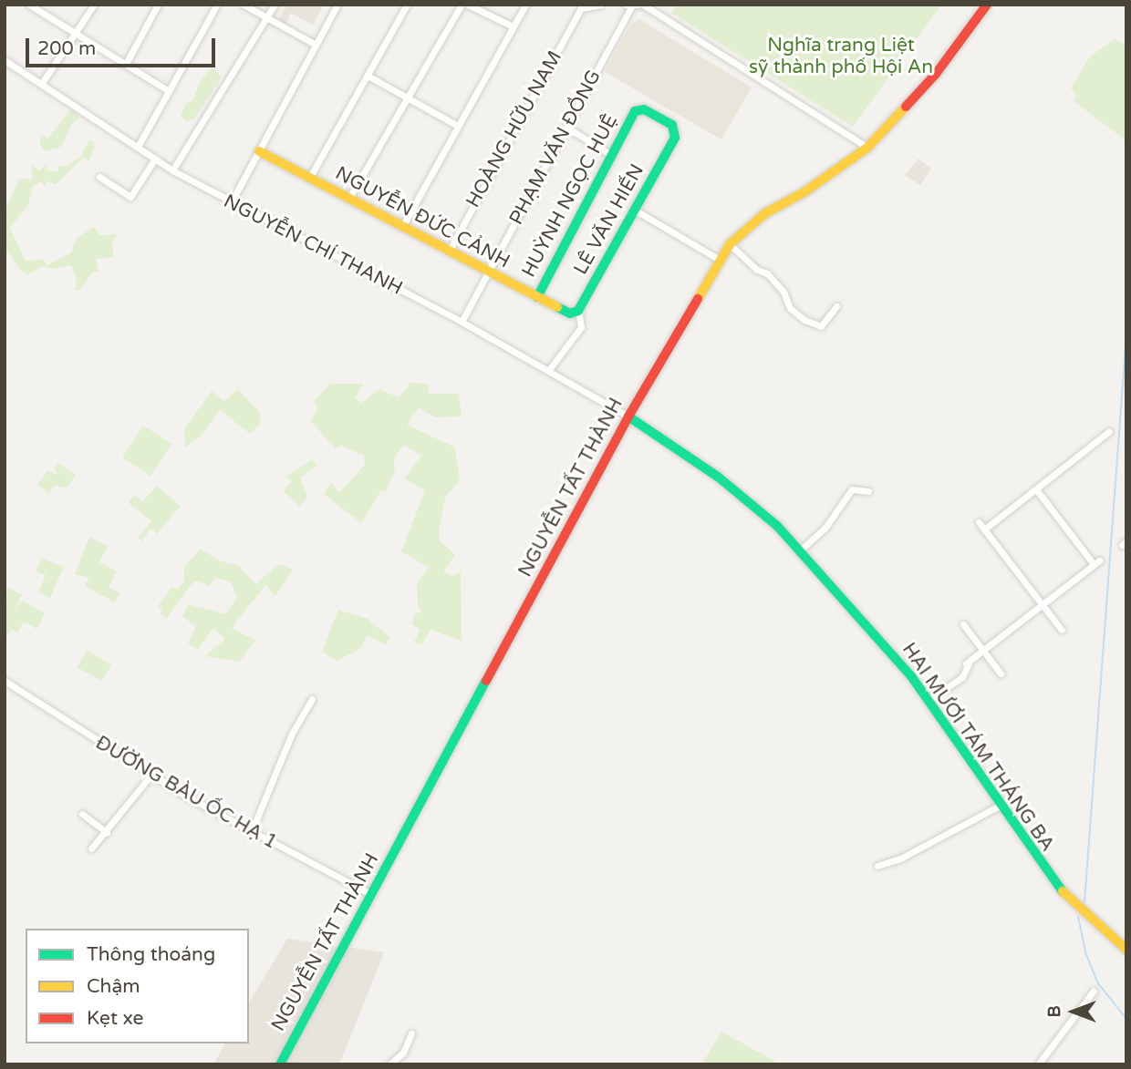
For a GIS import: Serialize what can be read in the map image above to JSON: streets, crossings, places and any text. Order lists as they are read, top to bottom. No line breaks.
{"streets":{"street":["HOÀNG HỮU NAM","PHẠM VĂN ĐỒNG","HUỲNH NGỌC HUỆ","NGUYỄN ĐỨC CẢNH","LÊ VĂN HIẾN","NGUYỄN CHÍ THANH","NGUYỄN TẤT THÀNH","HAI MƯƠI TÁM THÁNG BA","ĐƯỜNG BÀU ỐC HẠ 1"]},"crossings":[["HOÀNG HỮU NAM","NGUYỄN ĐỨC CẢNH"],["PHẠM VĂN ĐỒNG","NGUYỄN ĐỨC CẢNH"],["PHẠM VĂN ĐỒNG","NGUYỄN CHÍ THANH"],["HUỲNH NGỌC HUỆ","NGUYỄN ĐỨC CẢNH"],["HUỲNH NGỌC HUỆ","LÊ VĂN HIẾN"],["NGUYỄN ĐỨC CẢNH","LÊ VĂN HIẾN"],["NGUYỄN CHÍ THANH","NGUYỄN TẤT THÀNH"],["NGUYỄN CHÍ THANH","HAI MƯƠI TÁM THÁNG BA"],["NGUYỄN TẤT THÀNH","HAI MƯƠI TÁM THÁNG BA"],["NGUYỄN TẤT THÀNH","ĐƯỜNG BÀU ỐC HẠ 1"]],"parks":["Nghĩa trang Liệt sỹ thành phố Hội An"],"legend":["Thông thoáng","Chậm","Kẹt xe"],"scale_bar":"200 m","north":"left"}
